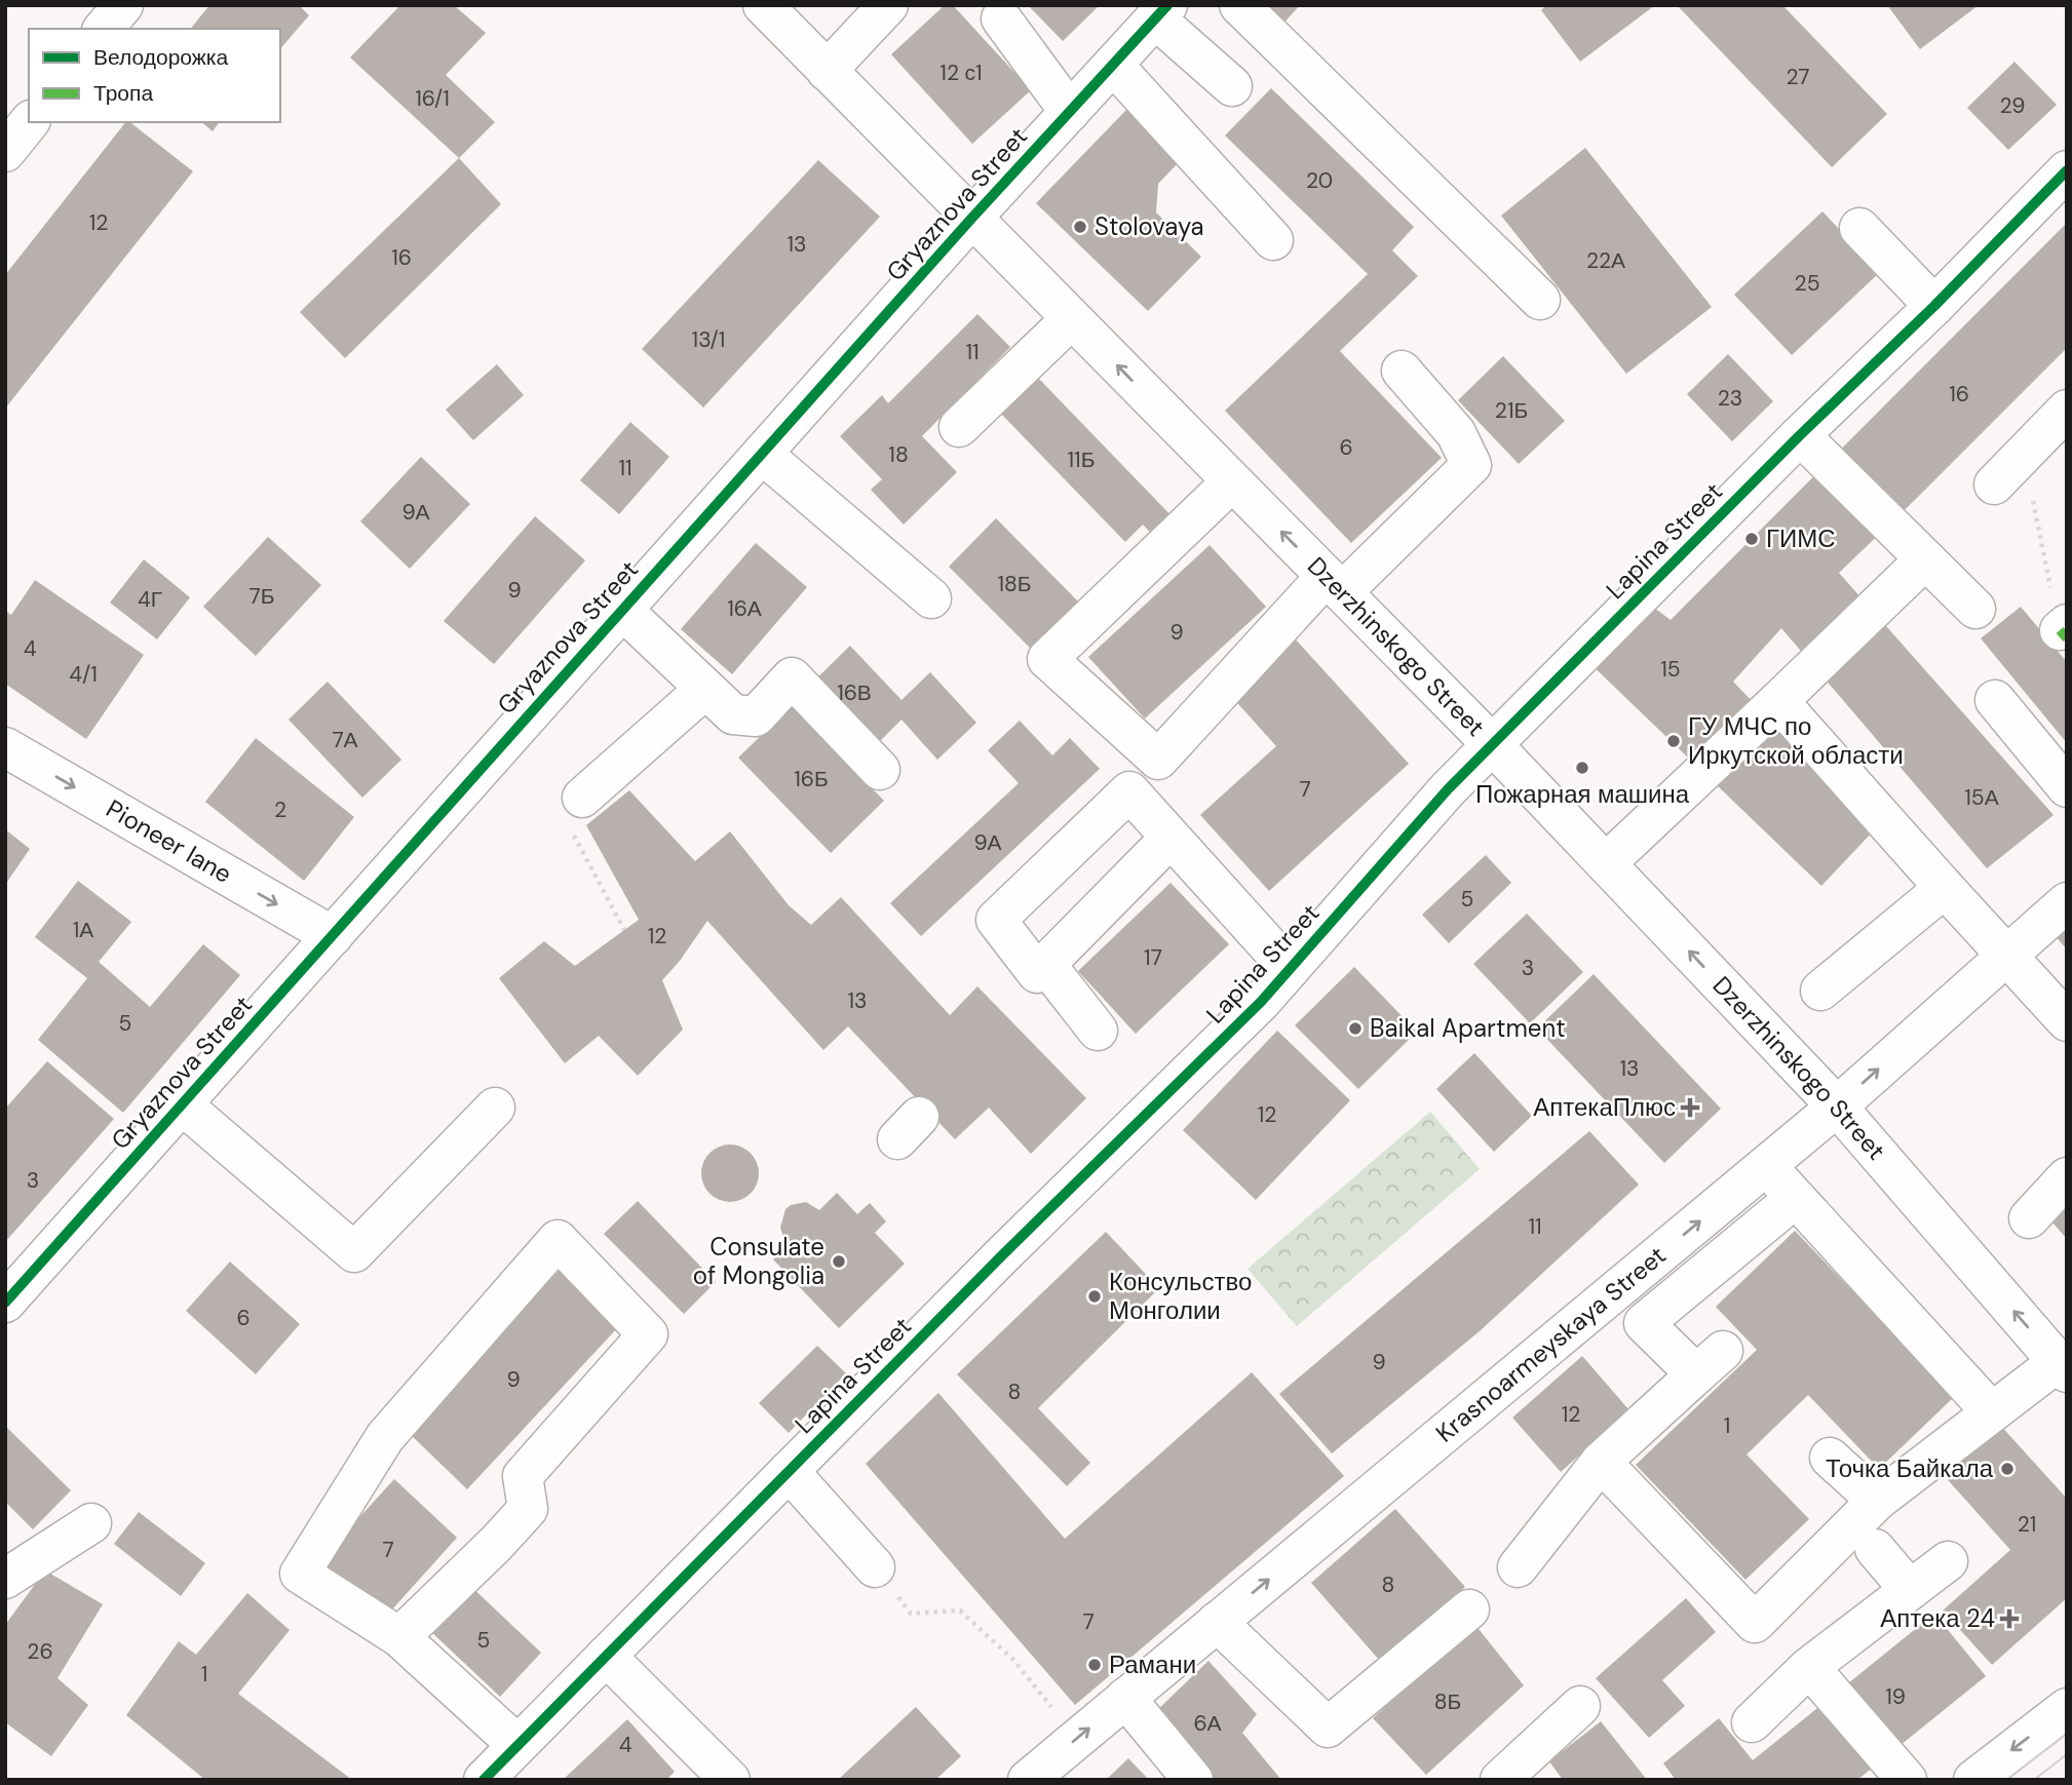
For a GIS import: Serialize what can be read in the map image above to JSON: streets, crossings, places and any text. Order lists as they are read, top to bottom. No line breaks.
{"streets":{"street":["Gryaznova Street","Lapina Street","Dzerzhinskogo Street","Pioneer lane","Krasnoarmeyskaya Street"]},"crossings":[["Gryaznova Street","Dzerzhinskogo Street"],["Gryaznova Street","Pioneer lane"],["Lapina Street","Dzerzhinskogo Street"],["Dzerzhinskogo Street","Krasnoarmeyskaya Street"]],"one_way":["Pioneer lane"],"places":{"other":["Stolovaya","ГИМС","ГУ МЧС по Иркутской области","Пожарная машина","Baikal Apartment","Consulate of Mongolia","Консульство Монголии","Точка Байкала","Рамани"],"health":["АптекаПлюс","Аптека 24"]},"house_numbers":["12 с1","27","16/1","29","20","12","13","16","22А","25","13/1","11","16","23","21Б","6","18","11Б","11","9А","18Б","9","7Б","4Г","16А","9","4","15","4/1","16В","7А","16Б","7","15А","2","9А","5","1А","12","17","3","13","5","13","12","3","11","6","9","9","8","12","1","21","7","8","7","5","26","1","19","8Б","6А","4"],"legend":["Велодорожка","Тропа"]}
